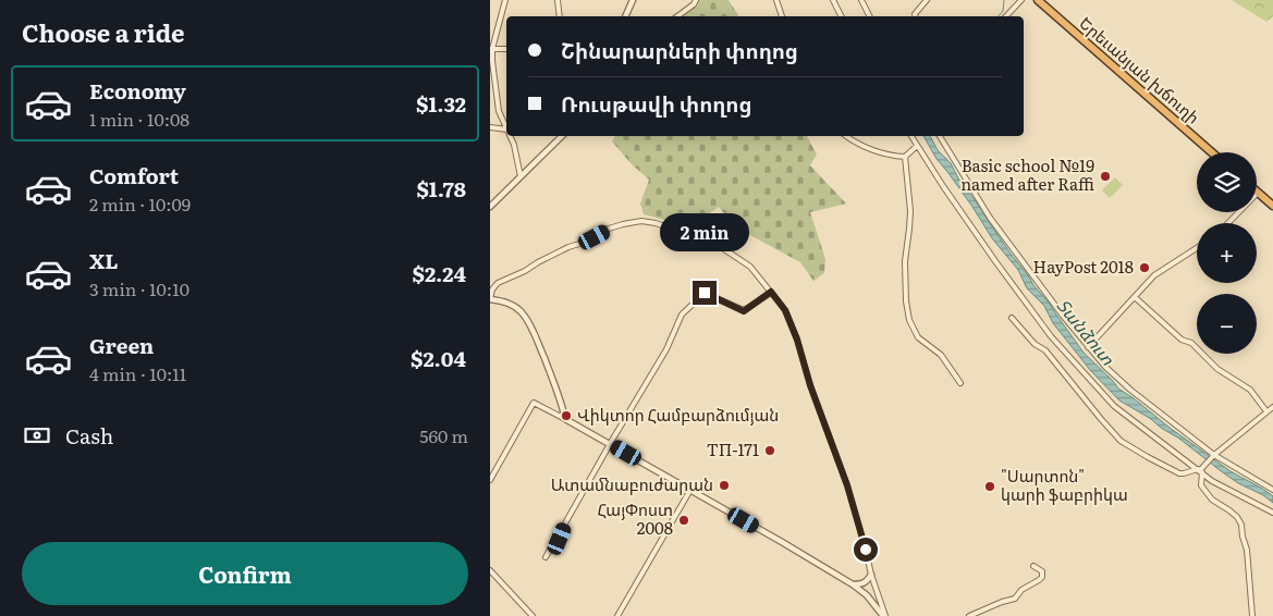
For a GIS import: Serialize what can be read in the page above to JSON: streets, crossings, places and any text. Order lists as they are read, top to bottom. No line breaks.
{"streets":{"highway":["Երեւանյան խճուղի"]},"water":["Տանձուտ"],"places":["Basic school №19 named after Raffi","HayPost 2018","Վիկտոր Համբարձումյան","ТП-171","Ատամնաբուժարան","\"Սարտոն\" կարի ֆաբրիկա","ՀայՓոստ 2008"],"page":{"heading":"Choose a ride","banner":["Շինարարների փողոց","Ռուսթավի փողոց"],"list":[{"name":"Economy","note":"1 min · 10:08","value":"$1.32"},{"name":"Comfort","note":"2 min · 10:09","value":"$1.78"},{"name":"XL","note":"3 min · 10:10","value":"$2.24"},{"name":"Green","note":"4 min · 10:11","value":"$2.04"}],"map_buttons":["+","−"],"bubble":"2 min","pay":["Cash","560 m"],"buttons":"Confirm"}}
